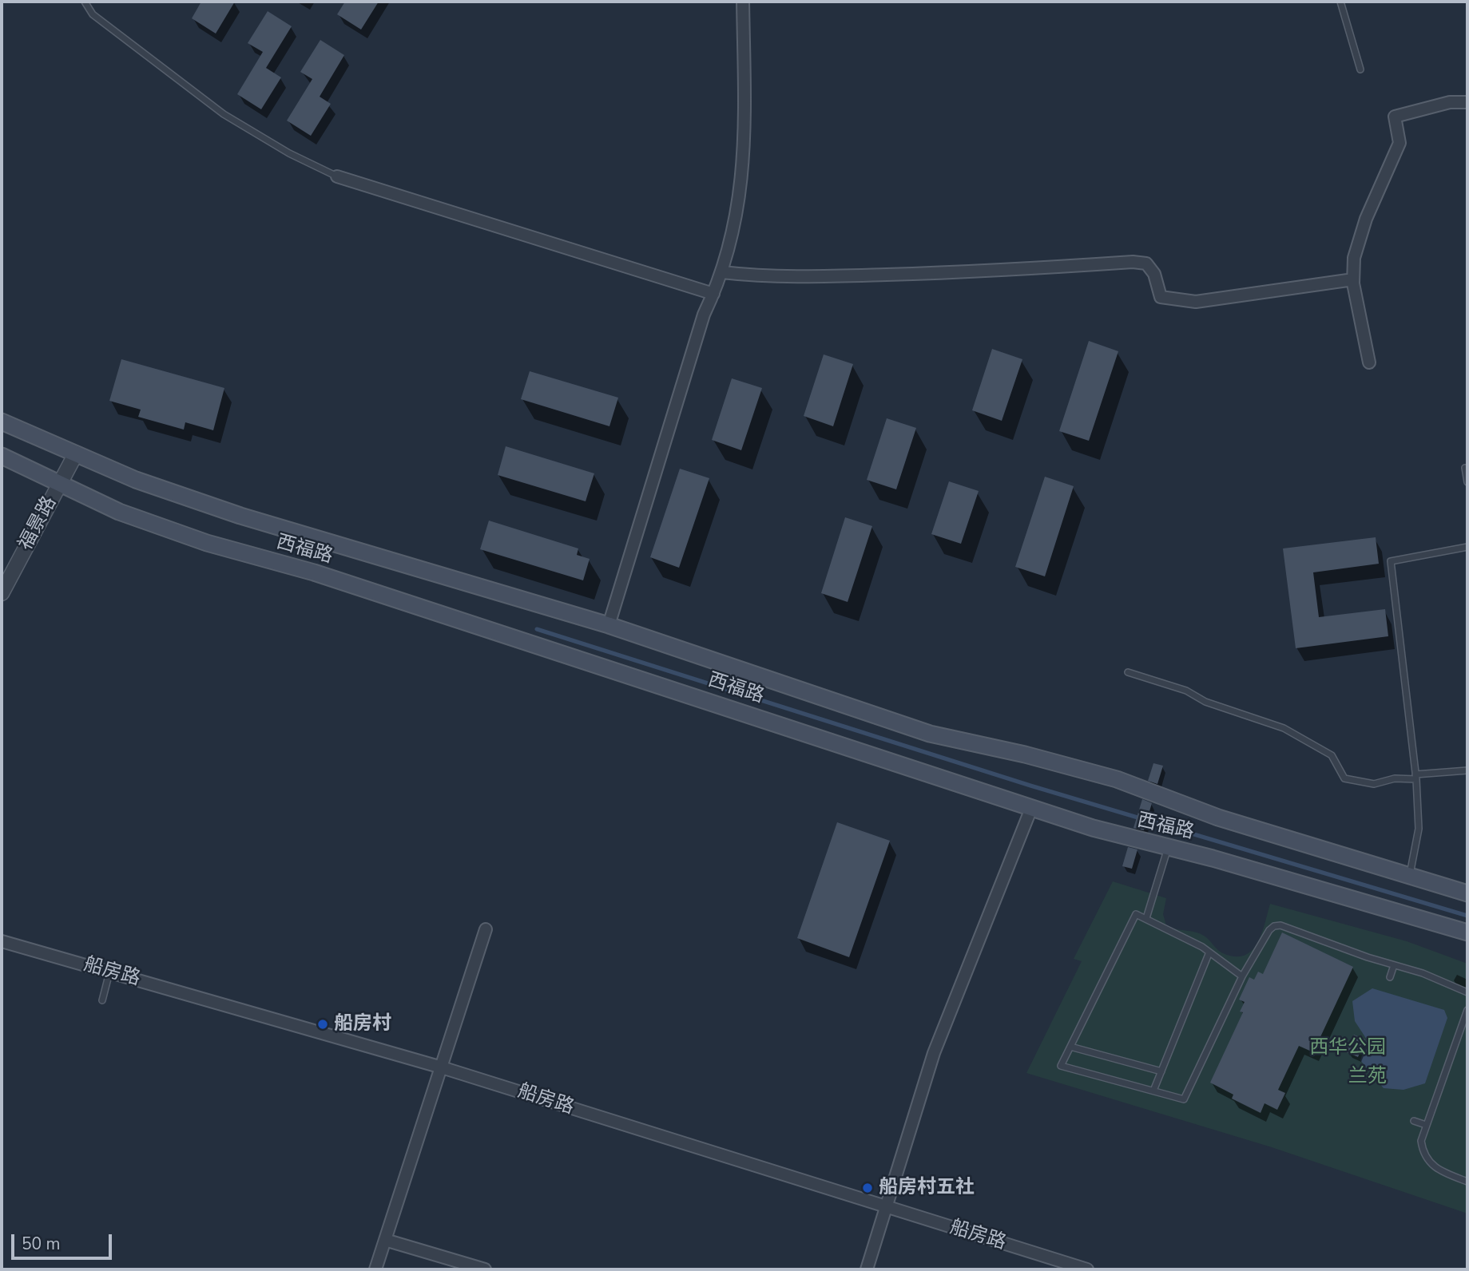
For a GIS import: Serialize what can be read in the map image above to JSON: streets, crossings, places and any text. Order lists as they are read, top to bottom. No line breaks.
{"streets":{"main road":["西福路"],"street":["福景路","船房路"]},"crossings":[["福景路","西福路"]],"parks":["西华公园","兰苑"],"places":["船房村","船房村五社"],"scale_bar":"50 m"}
